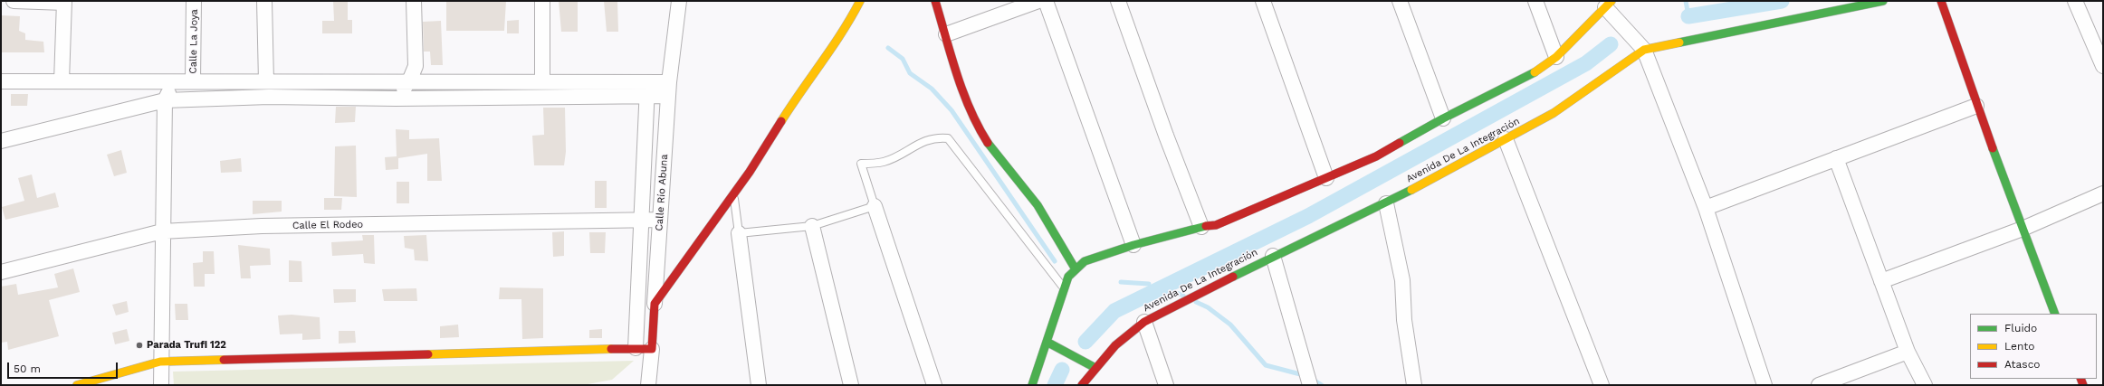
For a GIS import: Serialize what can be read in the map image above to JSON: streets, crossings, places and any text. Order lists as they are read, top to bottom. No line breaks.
{"streets":{"main road":["Avenida De La Integración","Calle Río Abuna"],"street":["Calle La Joya","Calle El Rodeo"]},"crossings":[["Calle Río Abuna","Calle El Rodeo"]],"places":["Parada Trufi 122"],"legend":["Fluido","Lento","Atasco"],"scale_bar":"50 m"}
